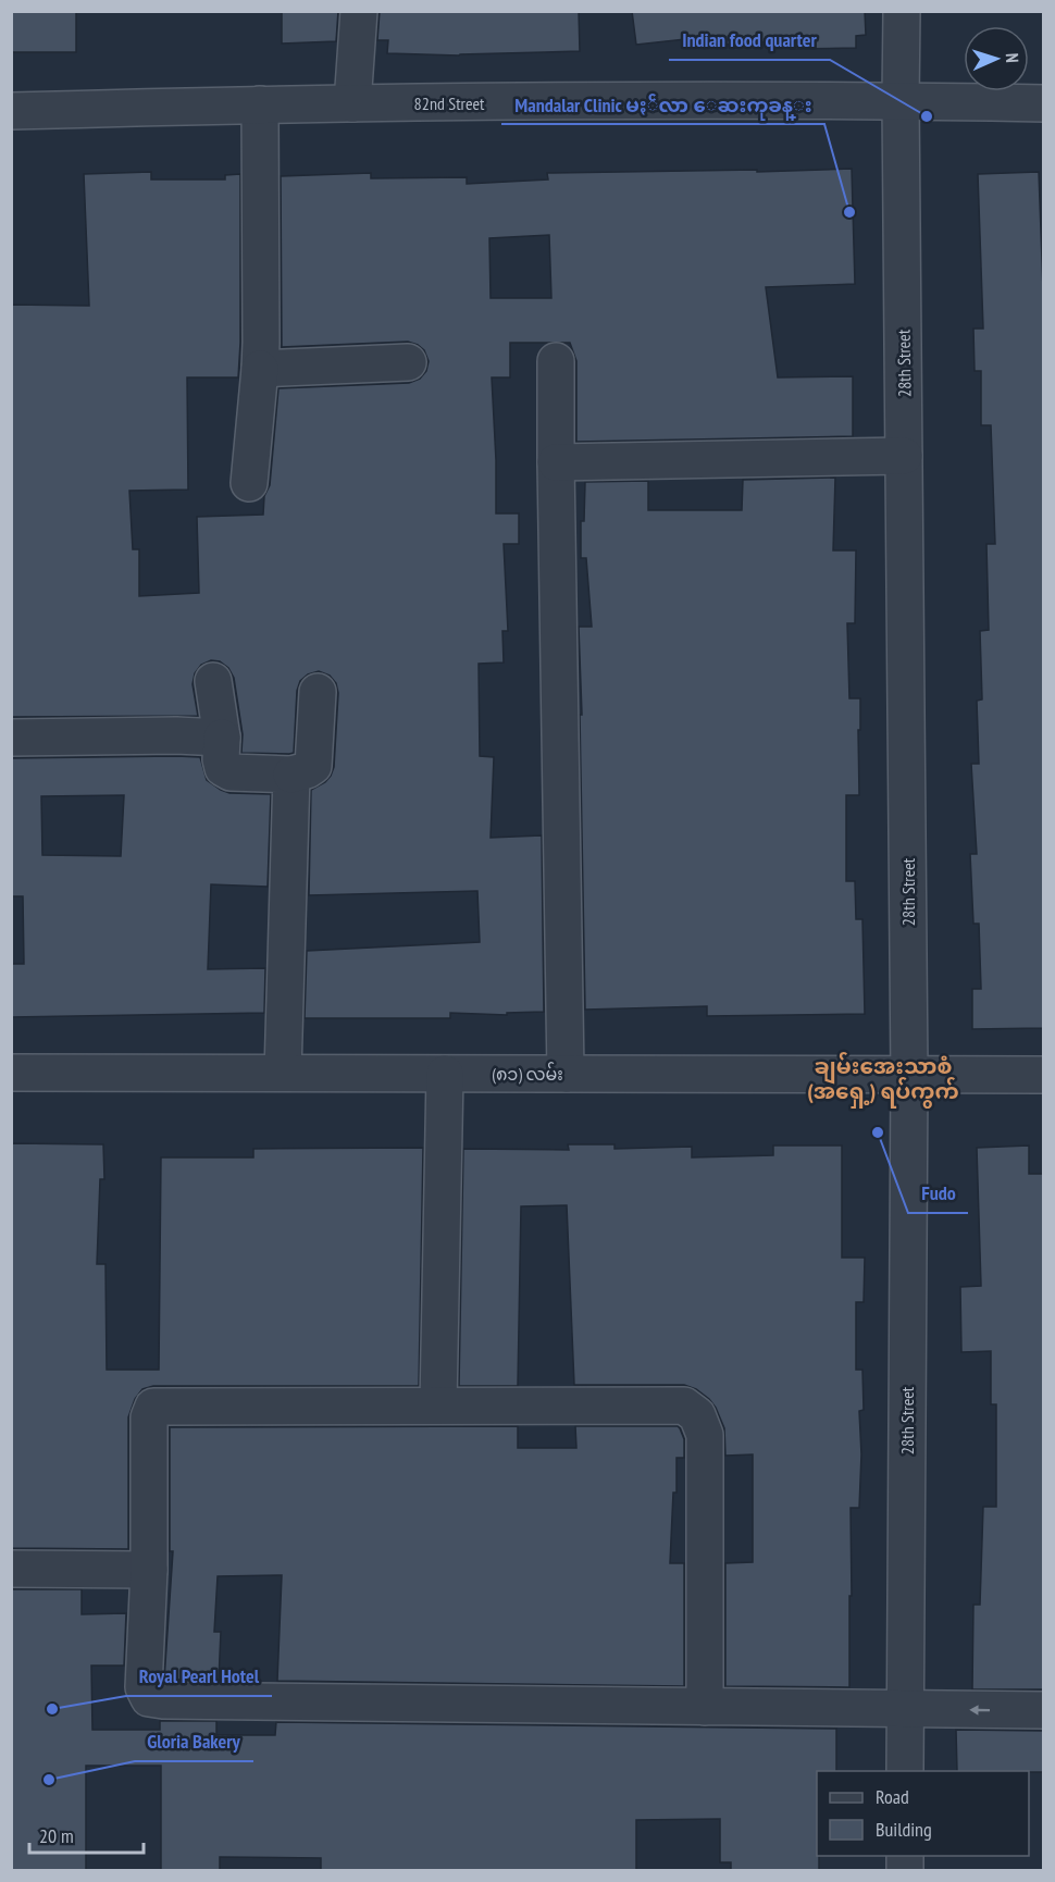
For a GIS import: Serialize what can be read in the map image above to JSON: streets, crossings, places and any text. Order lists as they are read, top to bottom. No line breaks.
{"streets":{"street":["82nd Street","28th Street","(၈၁) လမ်း"]},"crossings":[["82nd Street","28th Street"],["28th Street","(၈၁) လမ်း"]],"districts":["ချမ်းအေးသာစံ (အရှေ့) ရပ်ကွက်"],"places":["Indian food quarter","Mandalar Clinic မႏၲလာ ေဆးကုခန္း","Fudo","Royal Pearl Hotel","Gloria Bakery"],"legend":["Road","Building"],"scale_bar":"20 m","north":"right"}
